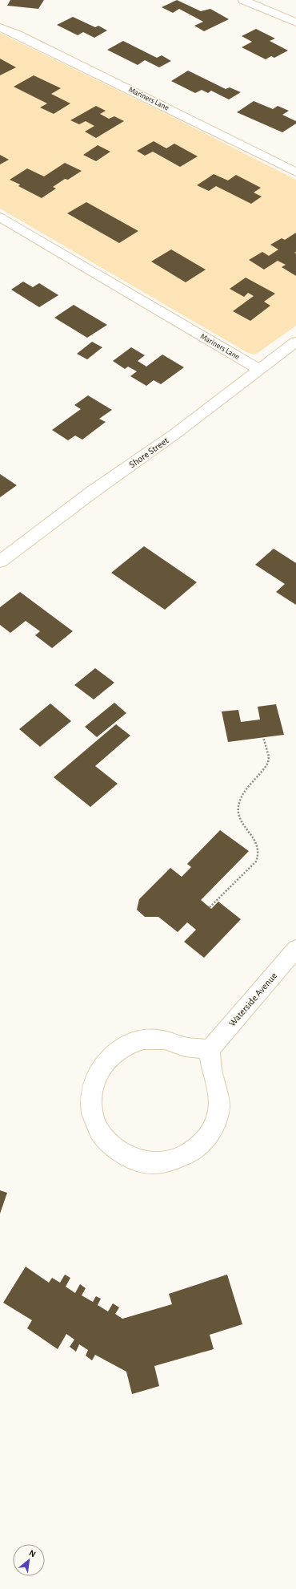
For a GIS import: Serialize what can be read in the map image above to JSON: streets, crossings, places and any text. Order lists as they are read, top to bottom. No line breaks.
{"streets":{"street":["Mariners Lane","Shore Street","Waterside Avenue"]},"crossings":[["Mariners Lane","Shore Street"]],"north":"top right"}
